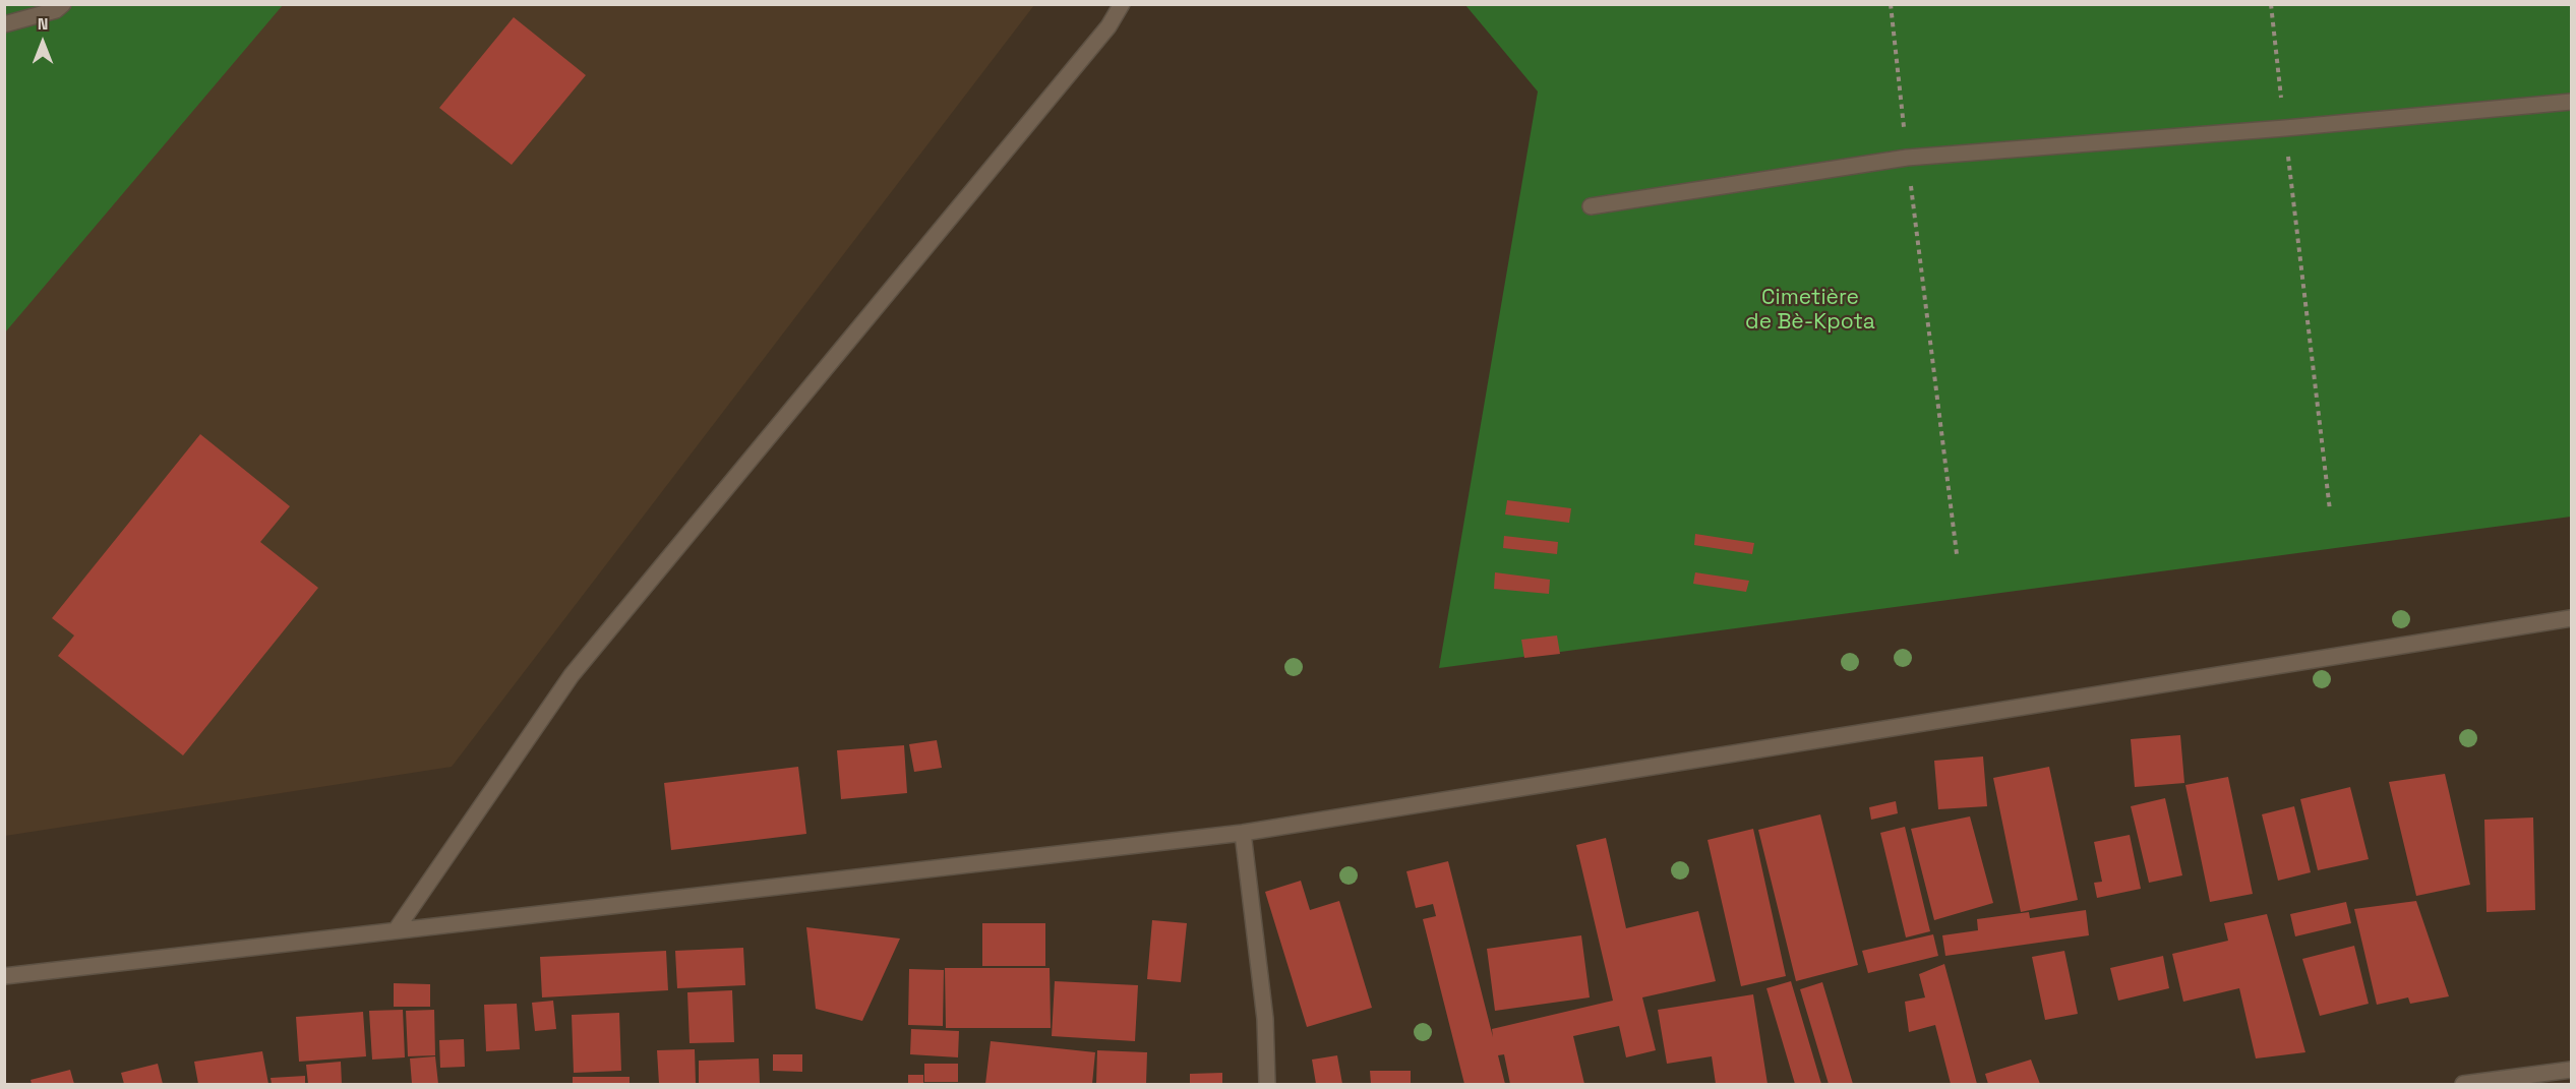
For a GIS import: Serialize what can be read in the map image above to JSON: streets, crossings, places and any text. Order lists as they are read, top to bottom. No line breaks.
{"parks":["Cimetière de Bè-Kpota"],"north":"top"}
